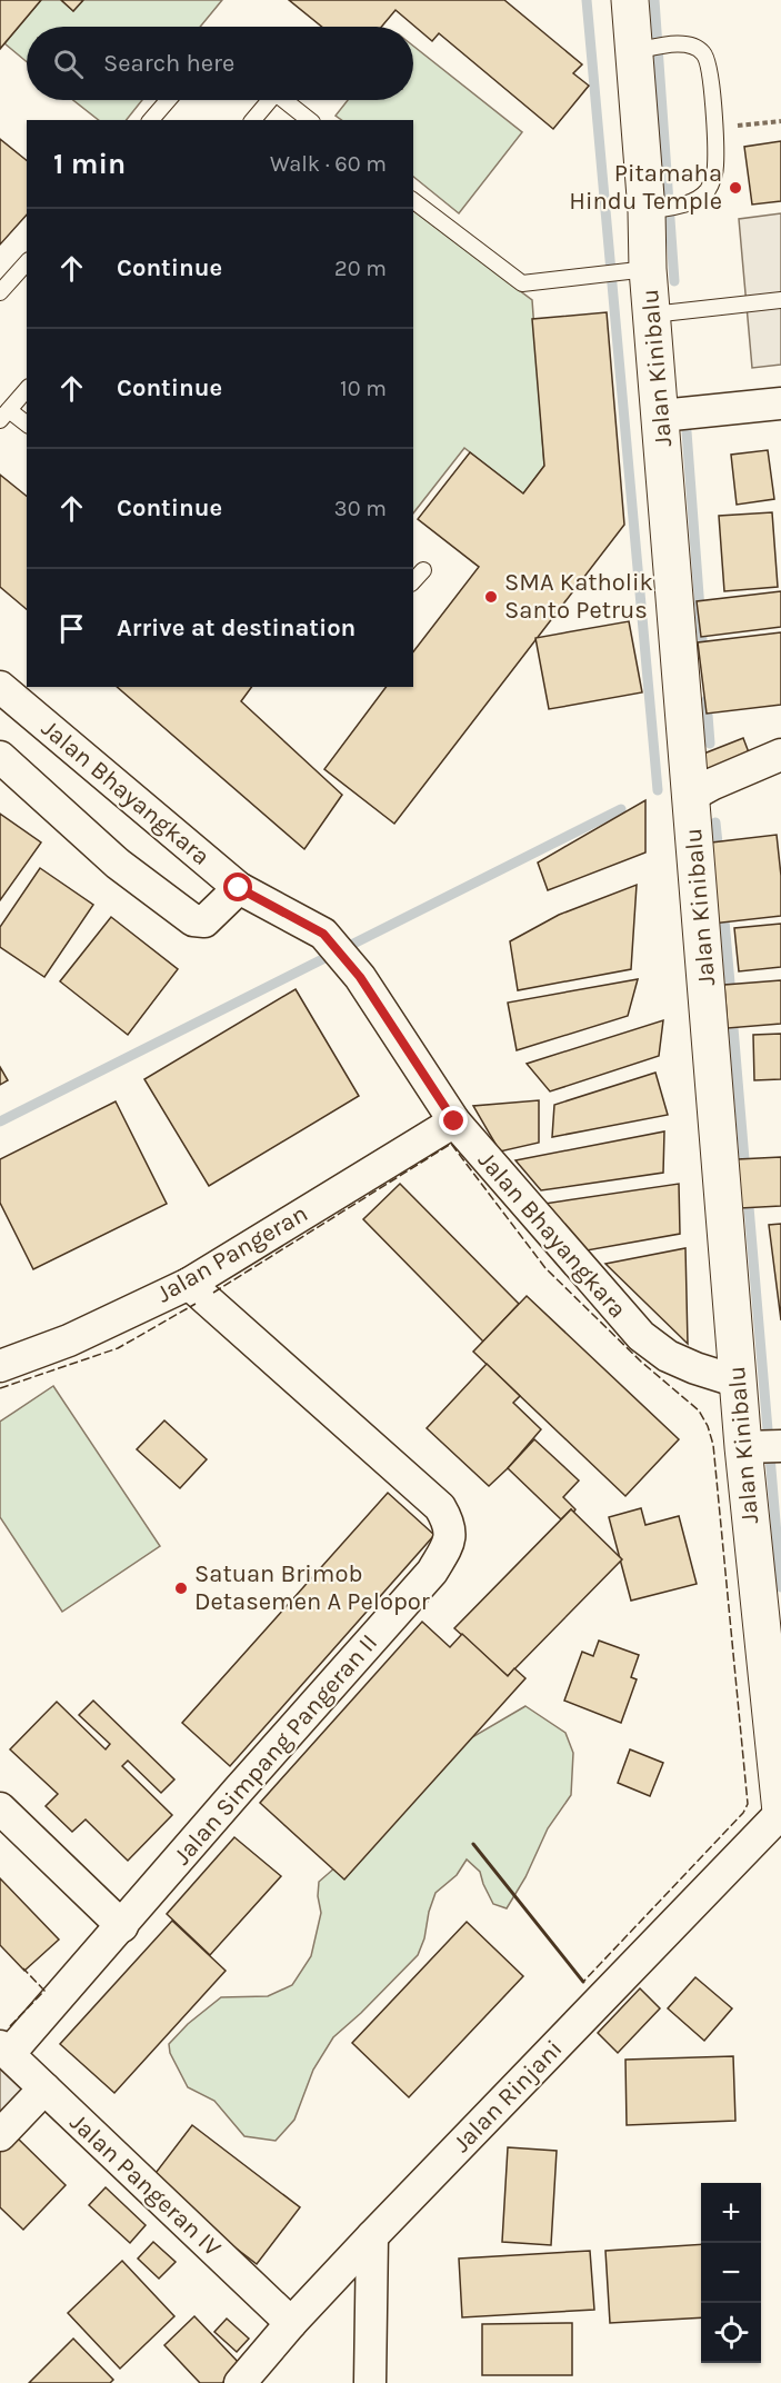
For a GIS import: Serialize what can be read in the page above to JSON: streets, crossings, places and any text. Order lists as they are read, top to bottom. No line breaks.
{"streets":{"street":["Jalan Kinibalu","Jalan Bhayangkara","Jalan Pangeran","Jalan Simpang Pangeran II","Jalan Rinjani","Jalan Pangeran IV"]},"crossings":[["Jalan Kinibalu","Jalan Bhayangkara"],["Jalan Kinibalu","Jalan Rinjani"],["Jalan Bhayangkara","Jalan Pangeran"],["Jalan Pangeran","Jalan Simpang Pangeran II"],["Jalan Simpang Pangeran II","Jalan Pangeran IV"],["Jalan Rinjani","Jalan Pangeran IV"]],"places":["Pitamaha Hindu Temple","SMA Katholik Santo Petrus","Satuan Brimob Detasemen A Pelopor"],"page":{"search":"Search here","heading":["1 min","Walk · 60 m"],"list":[["Continue","20 m"],["Continue","10 m"],["Continue","30 m"],"Arrive at destination"],"map_buttons":["+","−"]}}
